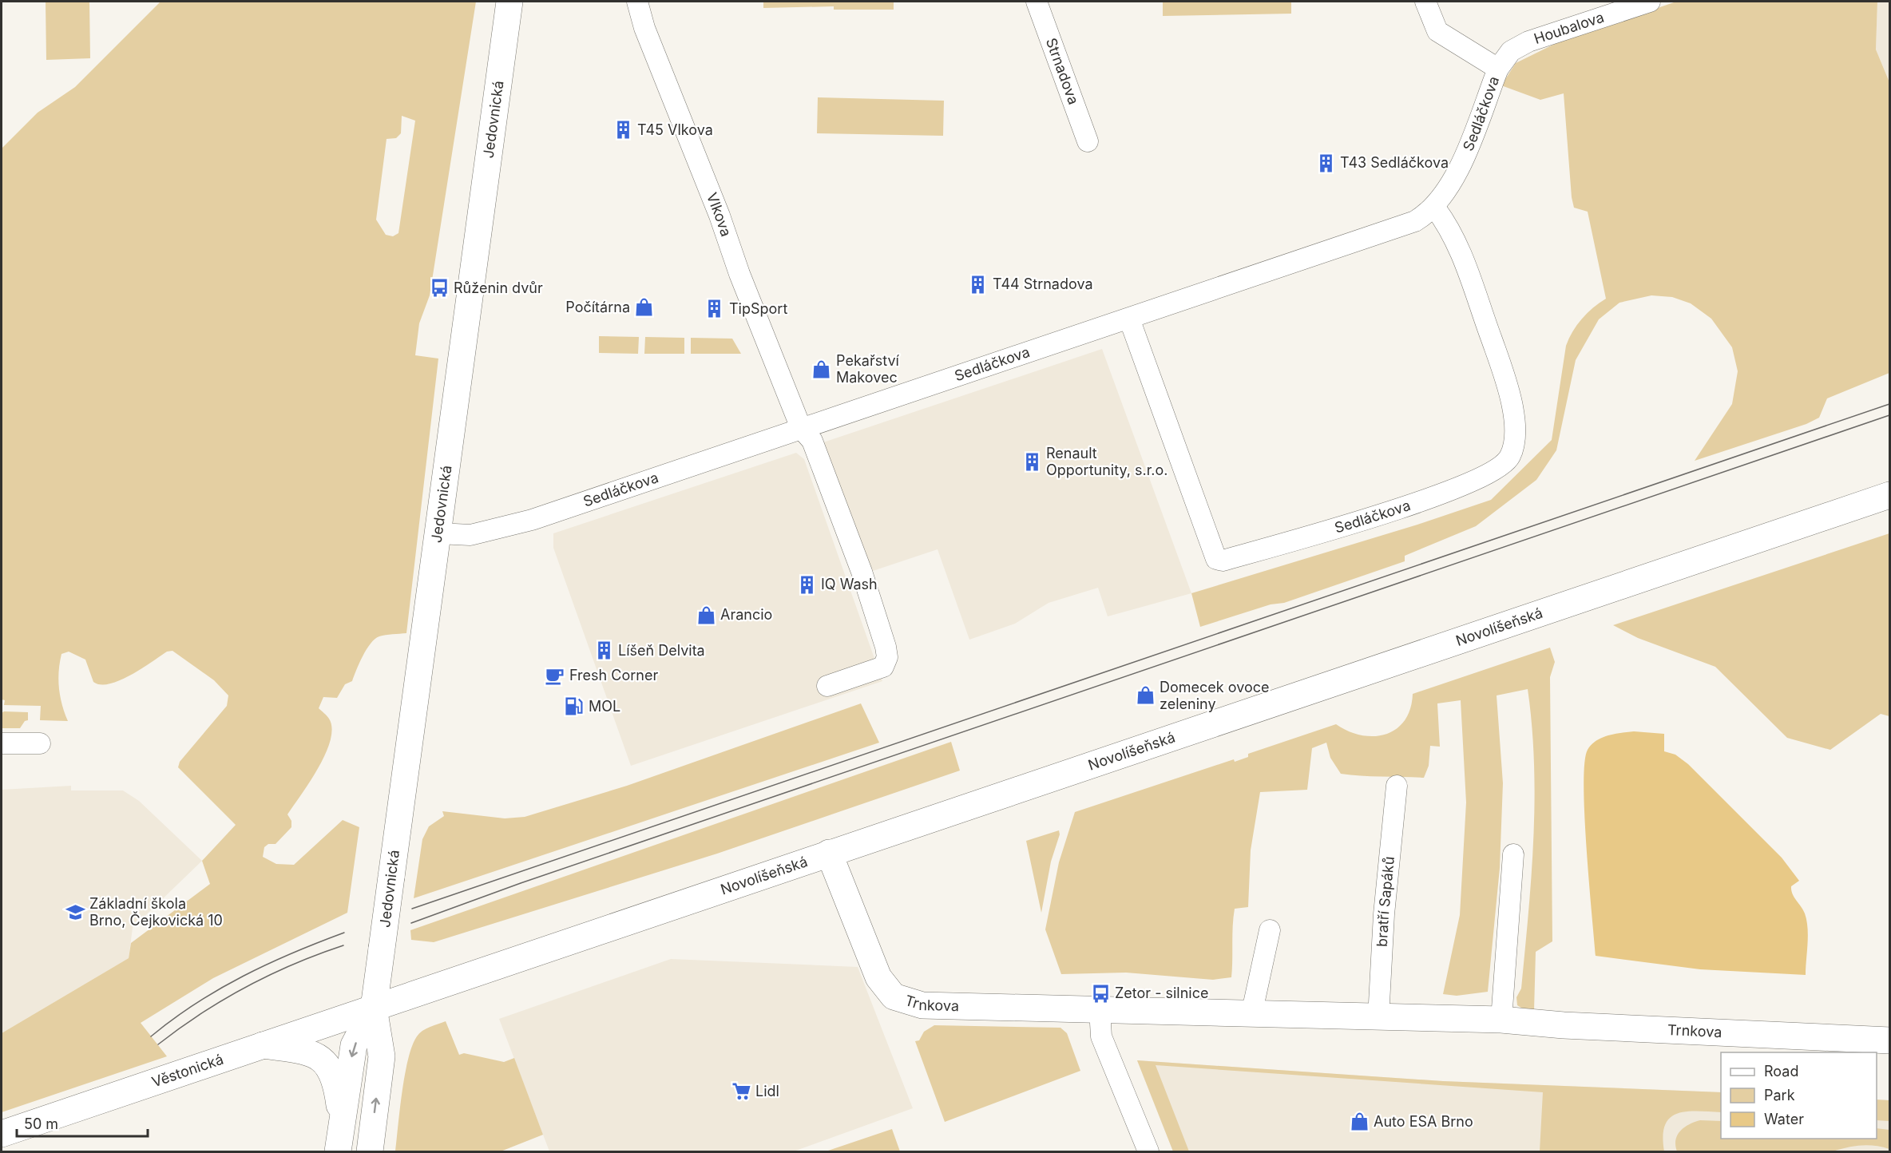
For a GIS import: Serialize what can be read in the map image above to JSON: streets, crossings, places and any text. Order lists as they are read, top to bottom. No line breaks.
{"streets":{"street":["Houbalova","Strnadova","Sedláčkova","Jedovnická","Vlkova","Novolíšeňská","bratří Sapáků","Trnkova","Věstonická"]},"crossings":[["Houbalova","Sedláčkova"],["Sedláčkova","Jedovnická"],["Sedláčkova","Vlkova"],["Jedovnická","Novolíšeňská"],["Jedovnická","Věstonická"],["Novolíšeňská","Trnkova"],["Novolíšeňská","Věstonická"],["bratří Sapáků","Trnkova"]],"places":{"building":["T45 Vlkova","T43 Sedláčkova","T44 Strnadova","TipSport","Renault Opportunity, s.r.o.","IQ Wash","Líšeň Delvita"],"bus stop":["Růženin dvůr","Zetor - silnice"],"shop":["Počítárna","Pekařství Makovec","Arancio","Domecek ovoce zeleniny","Auto ESA Brno"],"cafe":["Fresh Corner"],"fuel station":["MOL"],"school or university":["Základní škola Brno, Čejkovická 10"],"supermarket":["Lidl"]},"legend":["Road","Park","Water"],"scale_bar":"50 m"}
